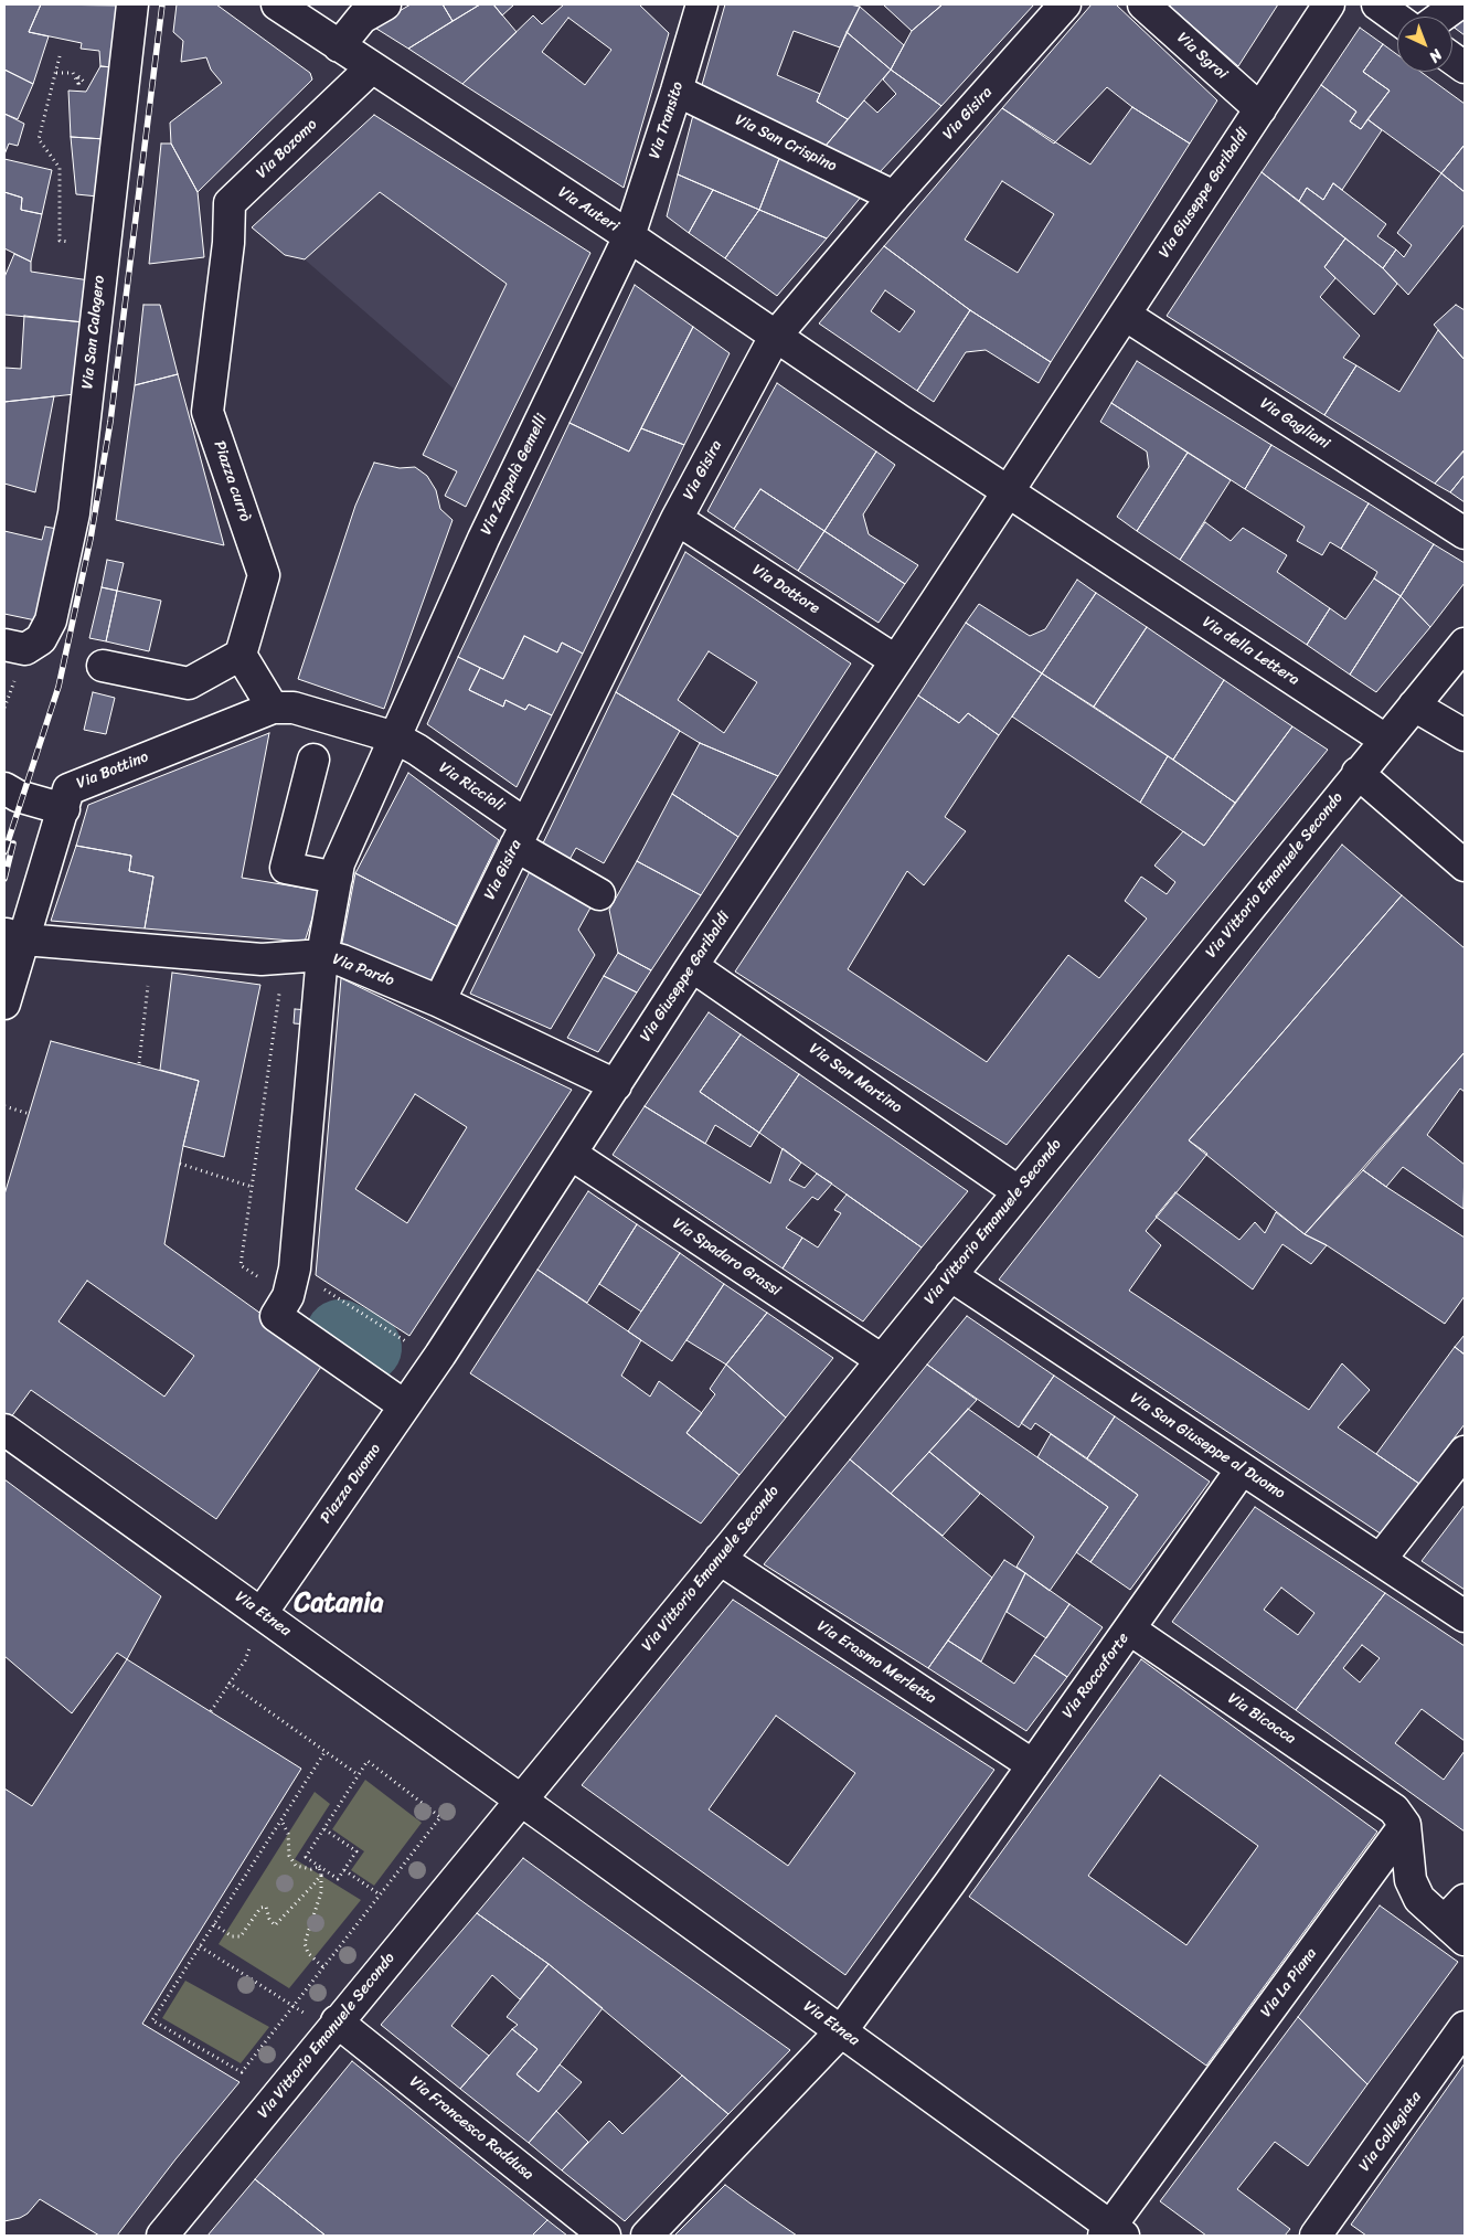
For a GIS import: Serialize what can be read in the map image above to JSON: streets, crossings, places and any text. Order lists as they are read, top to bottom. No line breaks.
{"streets":{"street":["Via Sgroi","Via Gisira","Via Transito","Via San Crispino","Via Bozomo","Via Giuseppe Garibaldi","Via Auteri","Via San Calogero","Via Gagliani","Via Zappalà Gemelli","Piazza currò","Via Dottore","Via della Lettera","Via Bottino","Via Riccioli","Via Vittorio Emanuele Secondo","Via Pardo","Via San Martino","Via Spadaro Grassi","Via San Giuseppe al Duomo","Piazza Duomo","Via Etnea","Via Erasmo Merletta","Via Roccaforte","Via Bicocca","Via La Piana","Via Francesco Raddusa","Via Collegiata"]},"crossings":[["Via Sgroi","Via Giuseppe Garibaldi"],["Via Gisira","Via San Crispino"],["Via Gisira","Via Auteri"],["Via Gisira","Via Dottore"],["Via Gisira","Via Riccioli"],["Via Gisira","Via Pardo"],["Via Transito","Via San Crispino"],["Via Transito","Via Auteri"],["Via Transito","Via Zappalà Gemelli"],["Via Bozomo","Via Auteri"],["Via Bozomo","Piazza currò"],["Via Giuseppe Garibaldi","Via Auteri"],["Via Giuseppe Garibaldi","Via Gagliani"],["Via Giuseppe Garibaldi","Via Dottore"],["Via Giuseppe Garibaldi","Via della Lettera"],["Via Giuseppe Garibaldi","Via Pardo"],["Via Giuseppe Garibaldi","Via San Martino"],["Via Giuseppe Garibaldi","Via Spadaro Grassi"],["Via Giuseppe Garibaldi","Piazza Duomo"],["Via Auteri","Via Zappalà Gemelli"],["Via Auteri","Via della Lettera"],["Via Zappalà Gemelli","Via Riccioli"],["Via Zappalà Gemelli","Via Pardo"],["Via Zappalà Gemelli","Piazza Duomo"],["Via della Lettera","Via Vittorio Emanuele Secondo"],["Via Bottino","Via Riccioli"],["Via Bottino","Via Pardo"],["Via Vittorio Emanuele Secondo","Via San Martino"],["Via Vittorio Emanuele Secondo","Via Spadaro Grassi"],["Via Vittorio Emanuele Secondo","Via San Giuseppe al Duomo"],["Via Vittorio Emanuele Secondo","Via Etnea"],["Via Vittorio Emanuele Secondo","Via Erasmo Merletta"],["Via Vittorio Emanuele Secondo","Via Francesco Raddusa"],["Via San Giuseppe al Duomo","Via Roccaforte"],["Piazza Duomo","Via Etnea"],["Via Etnea","Via Roccaforte"],["Via Etnea","Via La Piana"],["Via Erasmo Merletta","Via Roccaforte"],["Via Roccaforte","Via Bicocca"],["Via Bicocca","Via La Piana"]],"districts":["Catania"],"north":"bottom right"}
